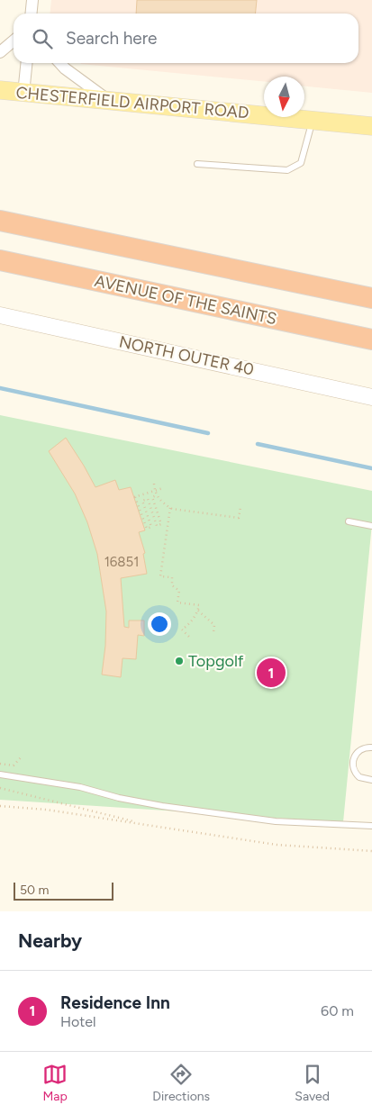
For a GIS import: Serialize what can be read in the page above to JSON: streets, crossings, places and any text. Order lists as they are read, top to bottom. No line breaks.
{"streets":{"highway":["AVENUE OF THE SAINTS"],"main road":["CHESTERFIELD AIRPORT ROAD"],"street":["NORTH OUTER 40"]},"places":["Topgolf"],"house_numbers":["16851"],"scale_bar":"50 m","north":"bottom","page":{"search":"Search here","pins":"1","scale":"50 m","heading":"Nearby","list":[{"mark":"1","name":"Residence Inn","note":"Hotel","value":"60 m"}],"nav":["Map","Directions","Saved"]}}
